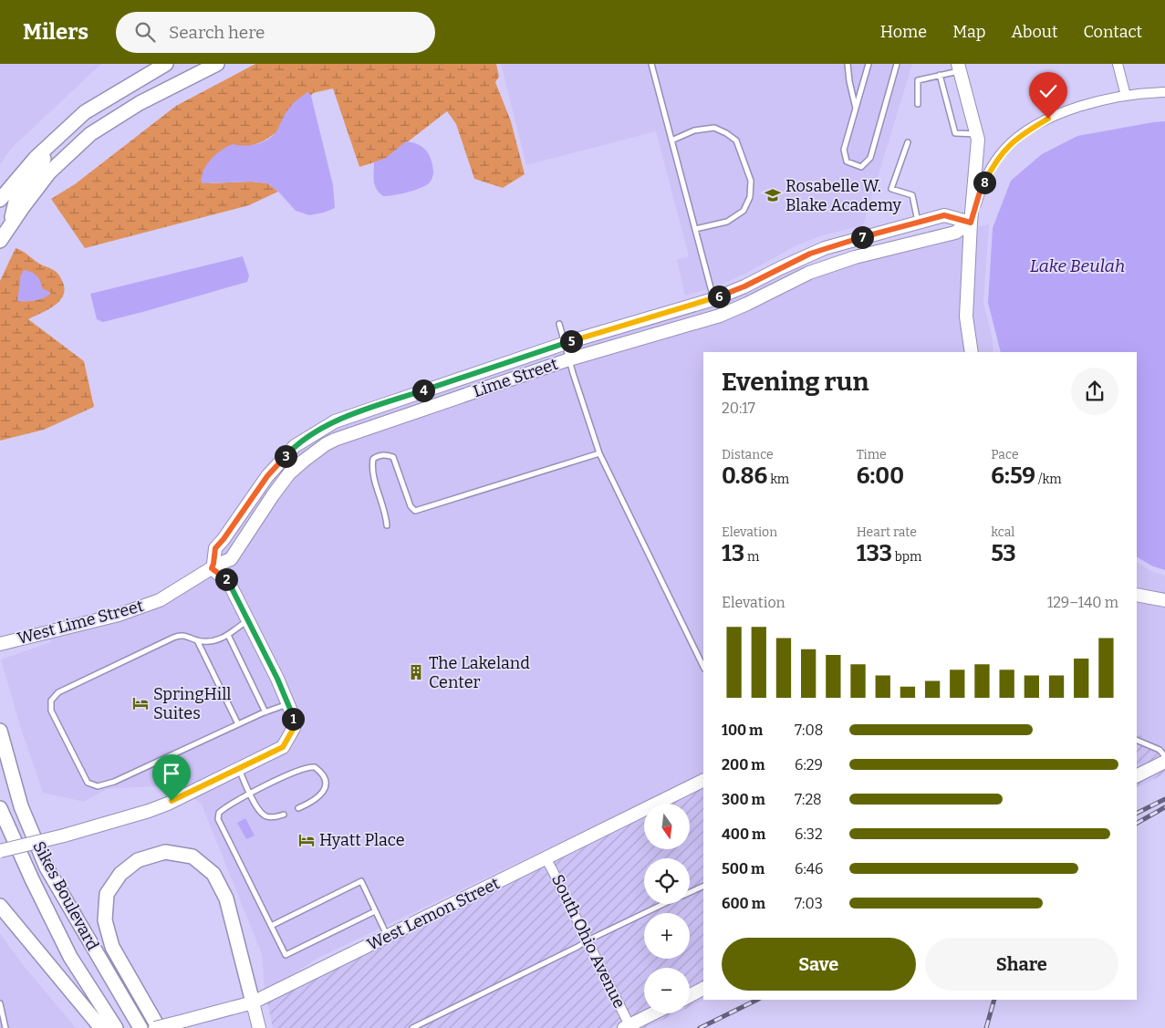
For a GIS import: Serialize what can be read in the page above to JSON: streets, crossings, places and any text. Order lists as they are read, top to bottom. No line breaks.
{"streets":{"main road":["Sikes Boulevard"],"street":["Lime Street","West Lime Street","West Lemon Street","South Ohio Avenue"]},"crossings":[["Lime Street","West Lime Street"],["West Lemon Street","South Ohio Avenue"]],"water":["Lake Beulah"],"places":{"school or university":["Rosabelle W. Blake Academy"],"building":["The Lakeland Center"],"hotel":["SpringHill Suites","Hyatt Place"]},"north":"bottom","page":{"header":"Milers","search":"Search here","nav":["Home","Map","About","Contact"],"pins":["8","7","6","5","4","3","2","1"],"heading":["Evening run","20:17"],"stats":[["Distance","0.86 km"],["Time","6:00"],["Pace","6:59 /km"],["Elevation","13 m"],["Heart rate","133 bpm"],["kcal","53"]],"chart":["Elevation","129–140 m"],"list":[{"name":"100 m","note":"7:08"},{"name":"200 m","note":"6:29"},{"name":"300 m","note":"7:28"},{"name":"400 m","note":"6:32"},{"name":"500 m","note":"6:46"},{"name":"600 m","note":"7:03"}],"map_buttons":["+","−"],"buttons":["Save","Share"]}}
